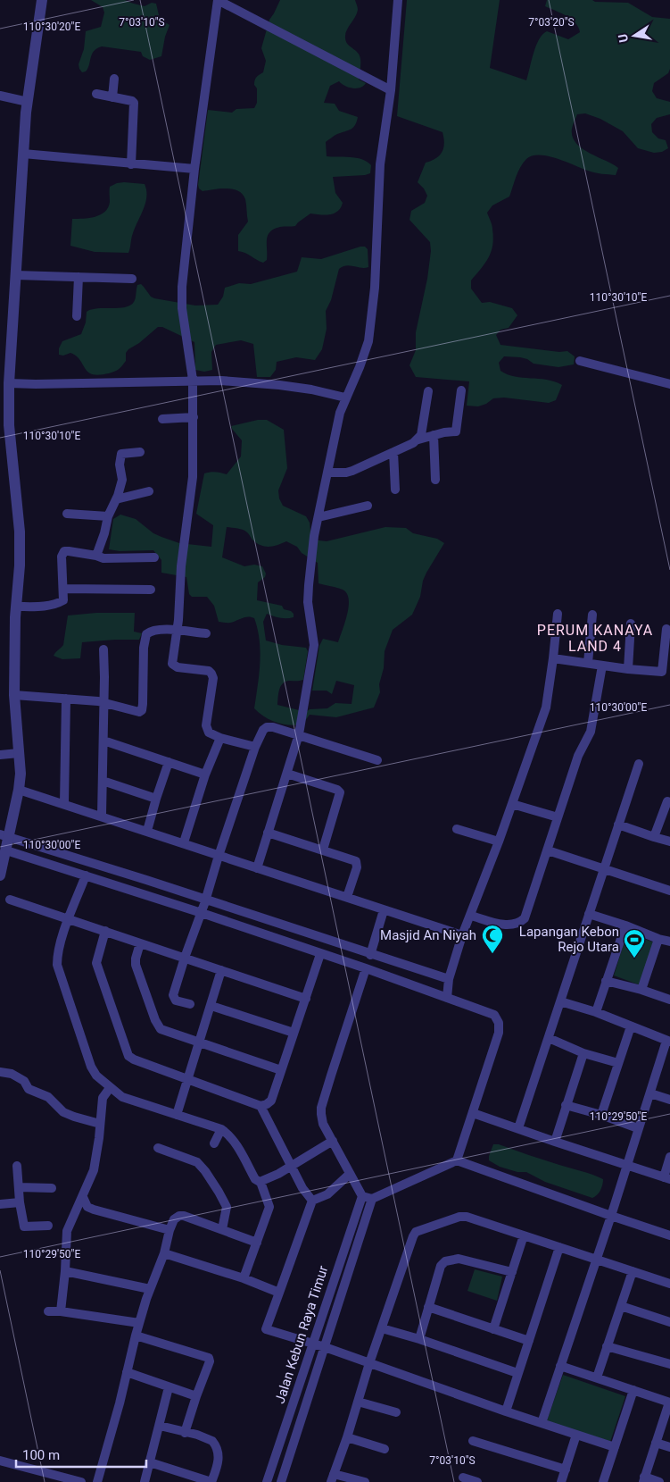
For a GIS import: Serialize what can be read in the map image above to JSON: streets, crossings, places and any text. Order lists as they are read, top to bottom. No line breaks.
{"streets":{"street":["Jalan Kebun Raya Timur"]},"districts":["PERUM KANAYA LAND 4"],"places":{"mosque":["Masjid An Niyah"],"sports":["Lapangan Kebon Rejo Utara"]},"scale_bar":"100 m","north":"left","coordinates":["7°03'10\"S","7°03'20\"S","110°30'20\"E","110°30'10\"E","110°30'00\"E","110°29'50\"E"]}
